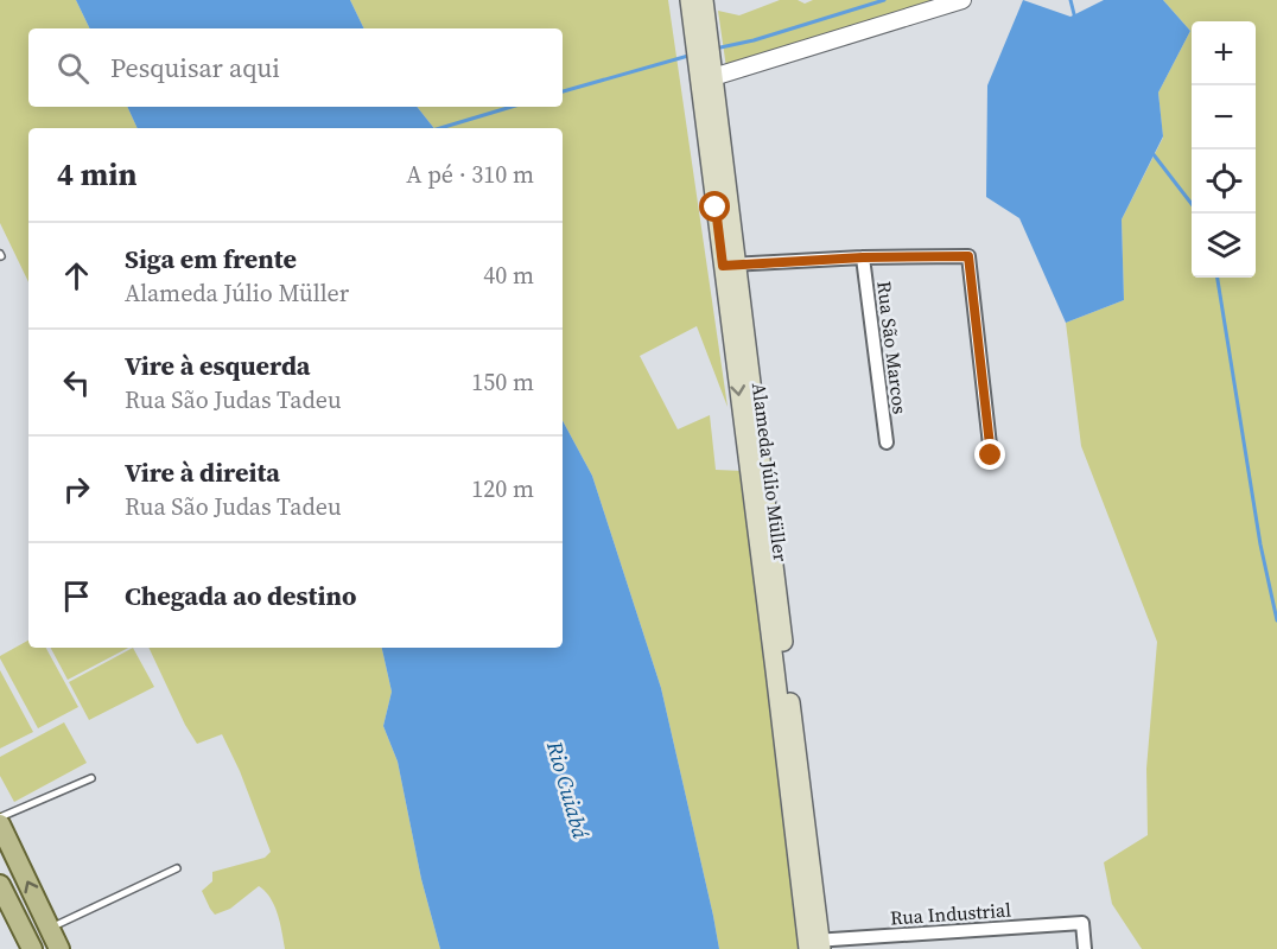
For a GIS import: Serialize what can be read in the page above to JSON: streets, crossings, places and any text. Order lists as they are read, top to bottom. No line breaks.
{"streets":{"main road":["Alameda Júlio Müller"],"street":["Rua São Marcos","Rua Industrial"]},"crossings":[["Alameda Júlio Müller","Rua Industrial"]],"water":["Rio Cuiabá"],"page":{"map_buttons":["+","−"],"search":"Pesquisar aqui","heading":["4 min","A pé · 310 m"],"list":[["Siga em frente","Alameda Júlio Müller","40 m"],["Vire à esquerda","Rua São Judas Tadeu","150 m"],["Vire à direita","Rua São Judas Tadeu","120 m"],"Chegada ao destino"]}}
